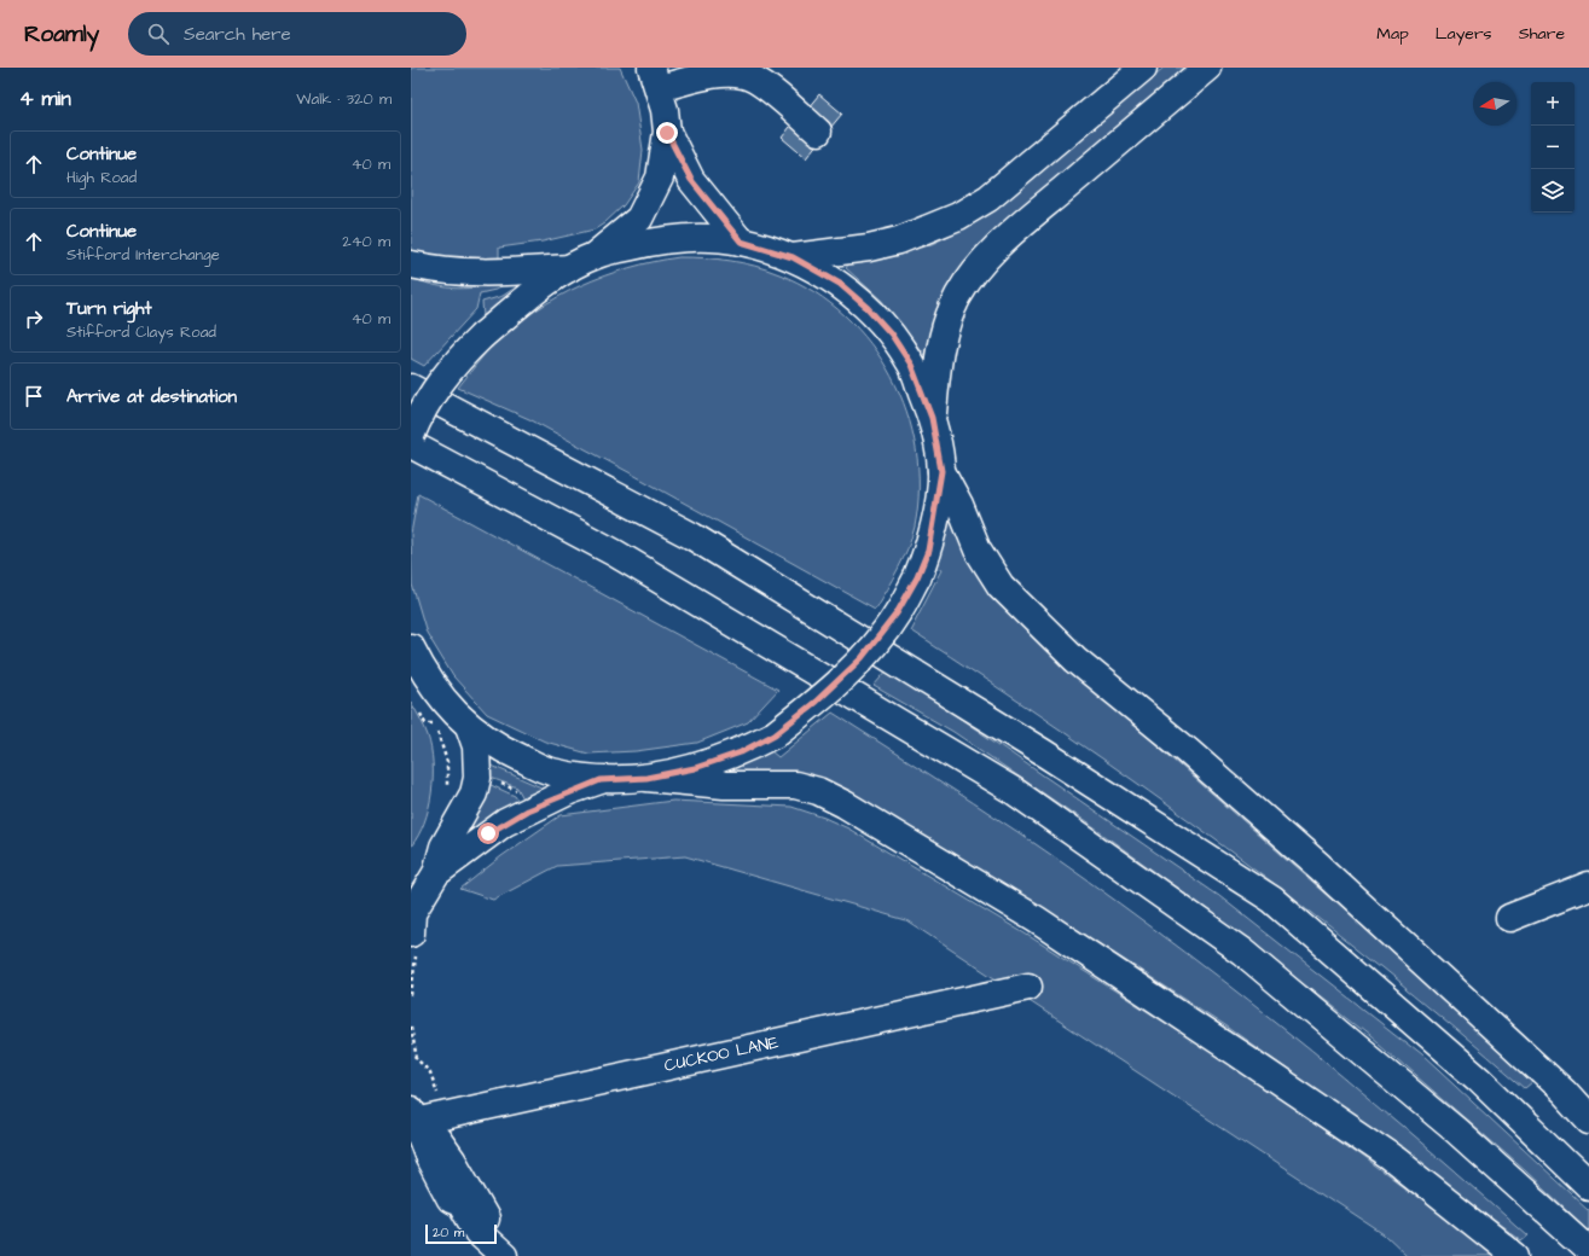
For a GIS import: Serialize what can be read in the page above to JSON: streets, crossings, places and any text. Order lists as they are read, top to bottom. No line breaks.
{"streets":{"main road":["CUCKOO LANE"]},"scale_bar":"20 m","north":"left","page":{"header":"Roamly","search":"Search here","nav":["Map","Layers","Share"],"heading":["4 min","Walk · 320 m"],"map_buttons":["+","−"],"list":[["Continue","High Road","40 m"],["Continue","Stifford Interchange","240 m"],["Turn right","Stifford Clays Road","40 m"],"Arrive at destination"],"scale":"20 m"}}
